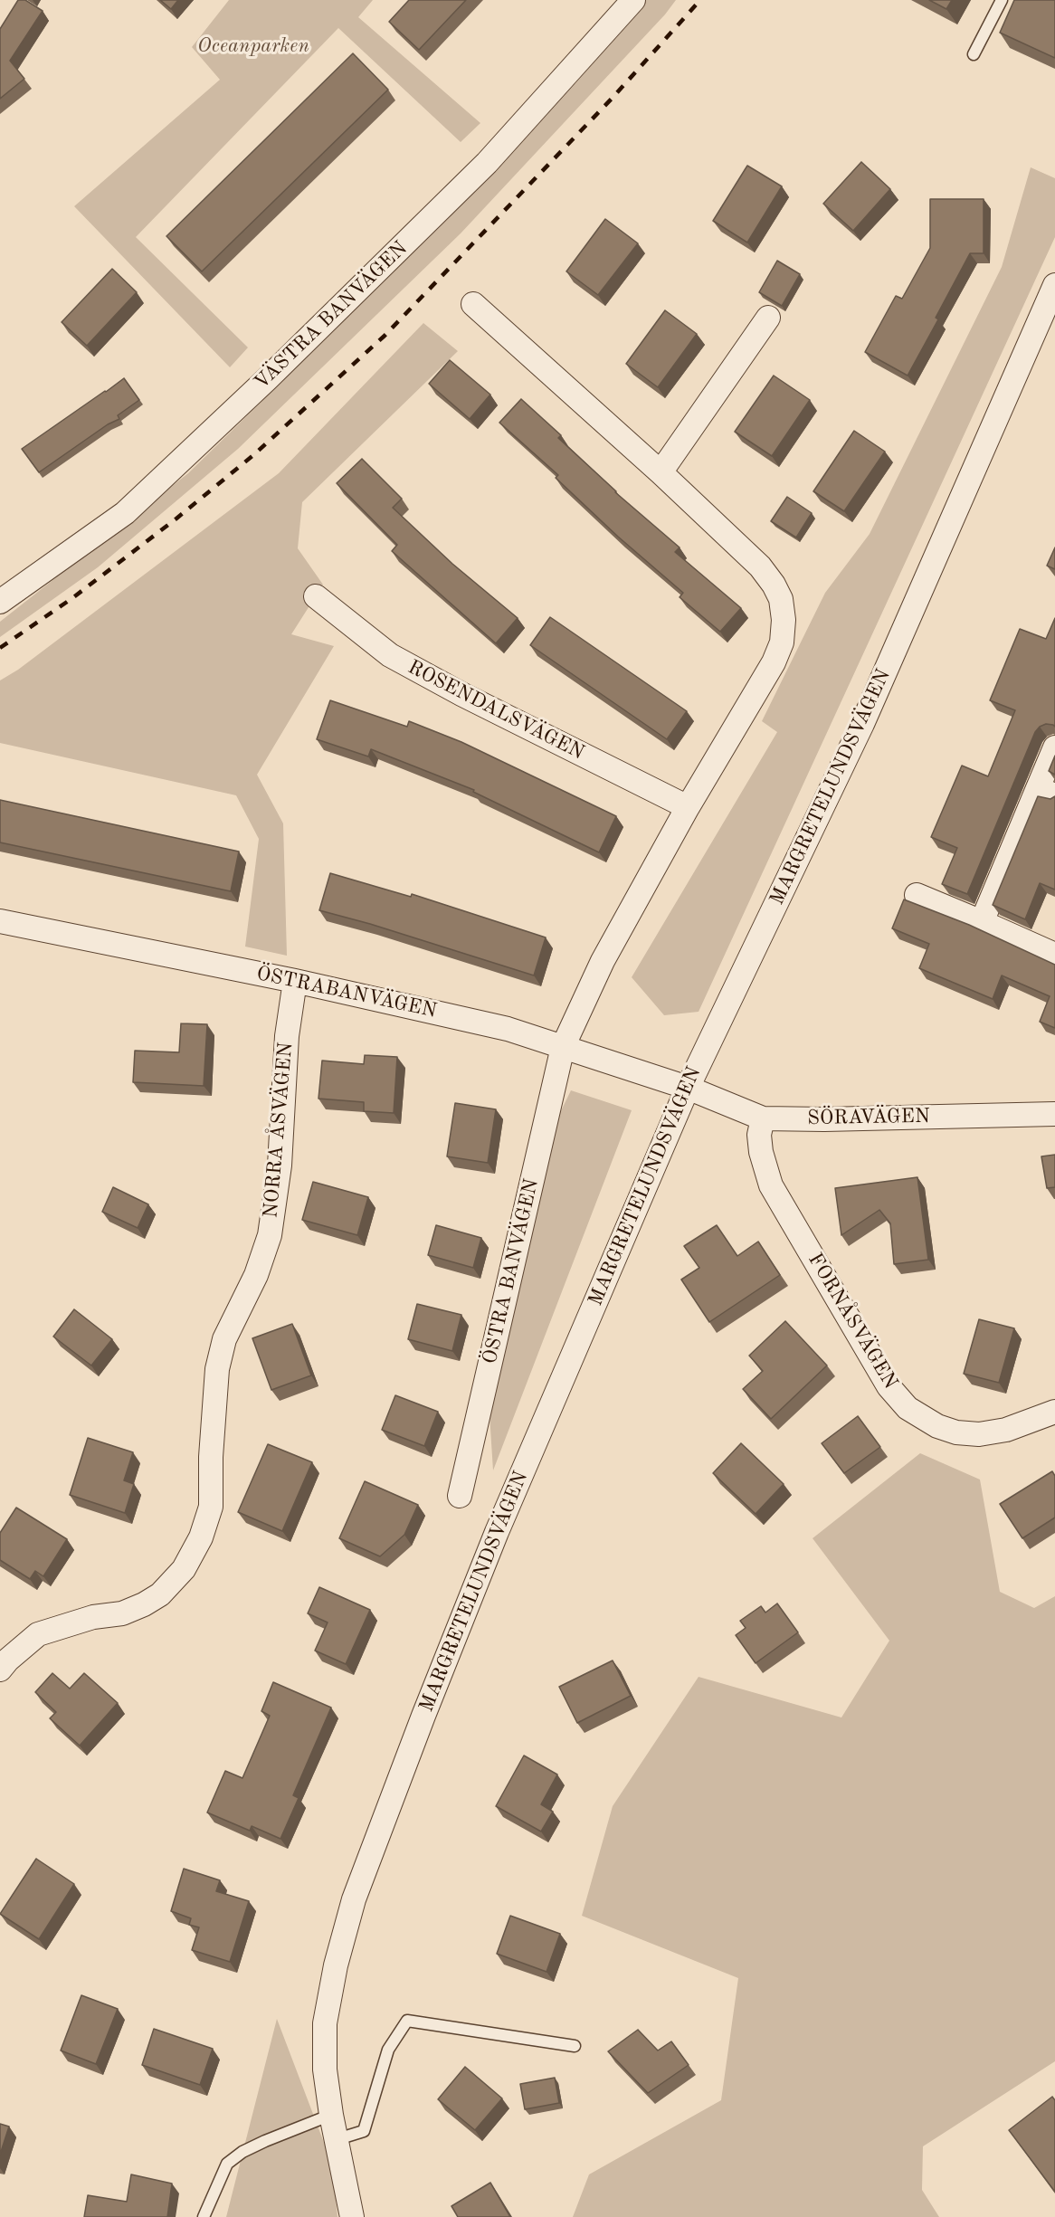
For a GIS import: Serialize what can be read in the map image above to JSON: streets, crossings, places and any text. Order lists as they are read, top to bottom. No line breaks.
{"streets":{"street":["VÄSTRA BANVÄGEN","ROSENDALSVÄGEN","MARGRETELUNDSVÄGEN","ÖSTRABANVÄGEN","SÖRAVÄGEN","NORRA ÅSVÄGEN","ÖSTRA BANVÄGEN","FORNÅSVÄGEN"]},"crossings":[["MARGRETELUNDSVÄGEN","ÖSTRABANVÄGEN"],["MARGRETELUNDSVÄGEN","SÖRAVÄGEN"],["ÖSTRABANVÄGEN","SÖRAVÄGEN"],["ÖSTRABANVÄGEN","NORRA ÅSVÄGEN"],["ÖSTRABANVÄGEN","ÖSTRA BANVÄGEN"],["SÖRAVÄGEN","FORNÅSVÄGEN"]],"parks":["Oceanparken"]}
